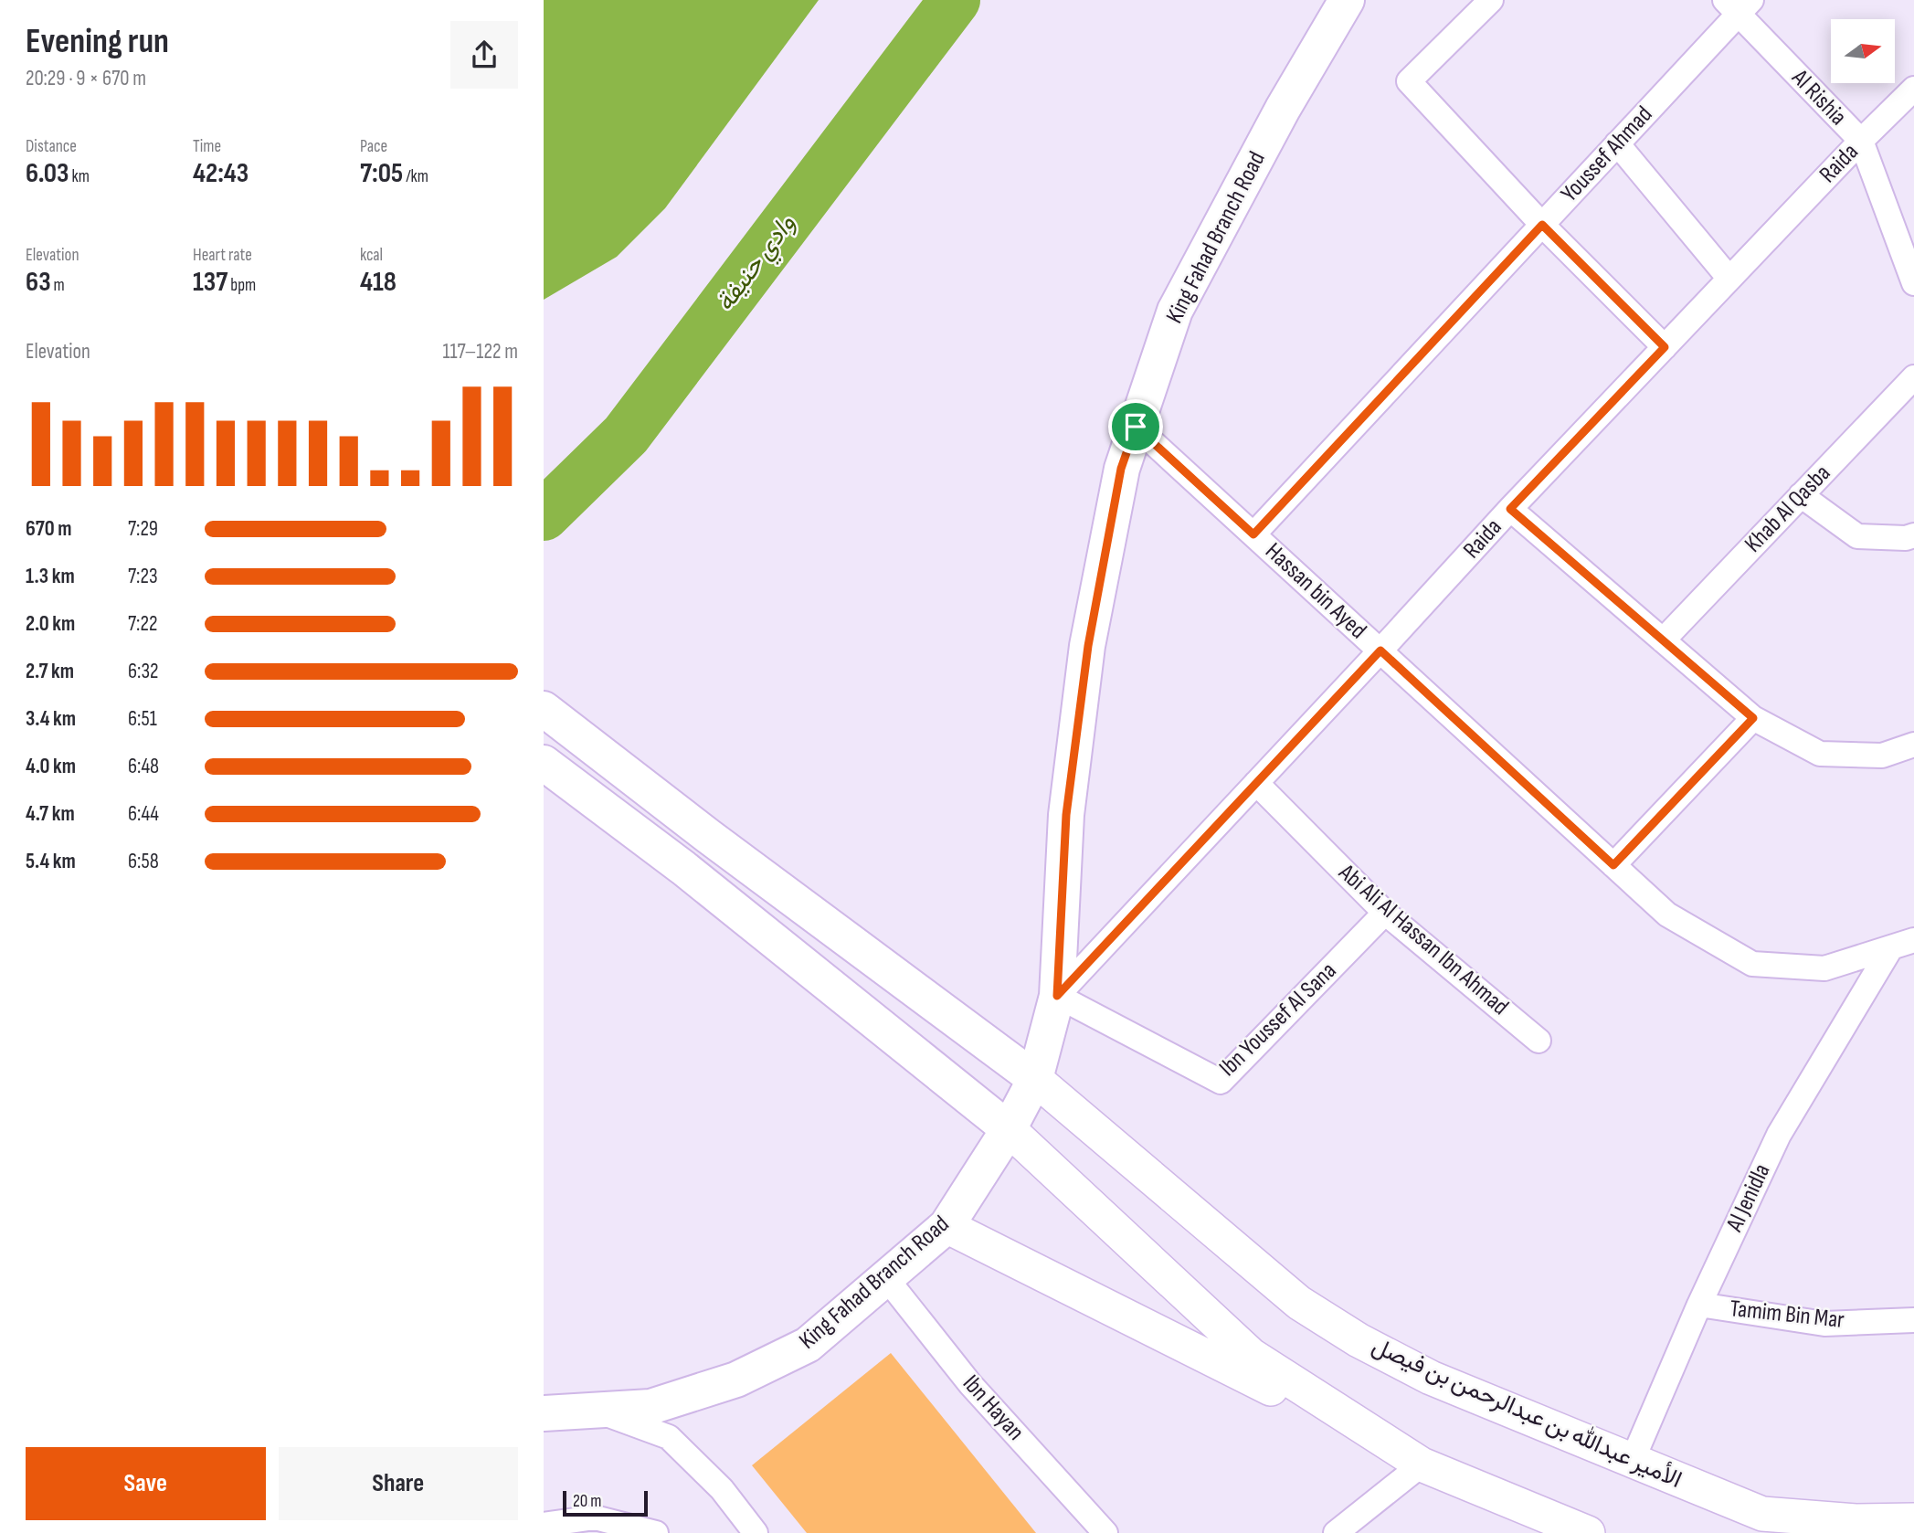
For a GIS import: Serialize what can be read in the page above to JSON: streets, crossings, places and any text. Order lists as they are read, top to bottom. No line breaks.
{"streets":{"main road":["King Fahad Branch Road","الأمير عبدالله بن عبدالرحمن بن فيصل"],"street":["Al Rishia","Youssef Ahmad","Raida","Khab Al Qasba","Hassan bin Ayed","Abi Ali Al Hassan Ibn Ahmad","Ibn Youssef Al Sana","Al Jenidla","Tamim Bin Mar","Ibn Hayan"]},"crossings":[["Al Rishia","Youssef Ahmad"],["Al Rishia","Raida"],["Youssef Ahmad","Hassan bin Ayed"],["Raida","King Fahad Branch Road"],["Raida","Hassan bin Ayed"],["Raida","Abi Ali Al Hassan Ibn Ahmad"],["Raida","Ibn Youssef Al Sana"],["King Fahad Branch Road","Hassan bin Ayed"],["King Fahad Branch Road","Ibn Youssef Al Sana"],["King Fahad Branch Road","Ibn Hayan"],["King Fahad Branch Road","الأمير عبدالله بن عبدالرحمن بن فيصل"],["Hassan bin Ayed","Al Jenidla"],["Abi Ali Al Hassan Ibn Ahmad","Ibn Youssef Al Sana"],["Al Jenidla","Tamim Bin Mar"],["Al Jenidla","الأمير عبدالله بن عبدالرحمن بن فيصل"]],"water":["وادي حنيفة"],"scale_bar":"20 m","north":"right","page":{"heading":["Evening run","20:29 · 9 × 670 m"],"stats":[["Distance","6.03 km"],["Time","42:43"],["Pace","7:05 /km"],["Elevation","63 m"],["Heart rate","137 bpm"],["kcal","418"]],"chart":["Elevation","117–122 m"],"list":[{"name":"670 m","note":"7:29"},{"name":"1.3 km","note":"7:23"},{"name":"2.0 km","note":"7:22"},{"name":"2.7 km","note":"6:32"},{"name":"3.4 km","note":"6:51"},{"name":"4.0 km","note":"6:48"},{"name":"4.7 km","note":"6:44"},{"name":"5.4 km","note":"6:58"}],"buttons":["Save","Share"],"scale":"20 m"}}
